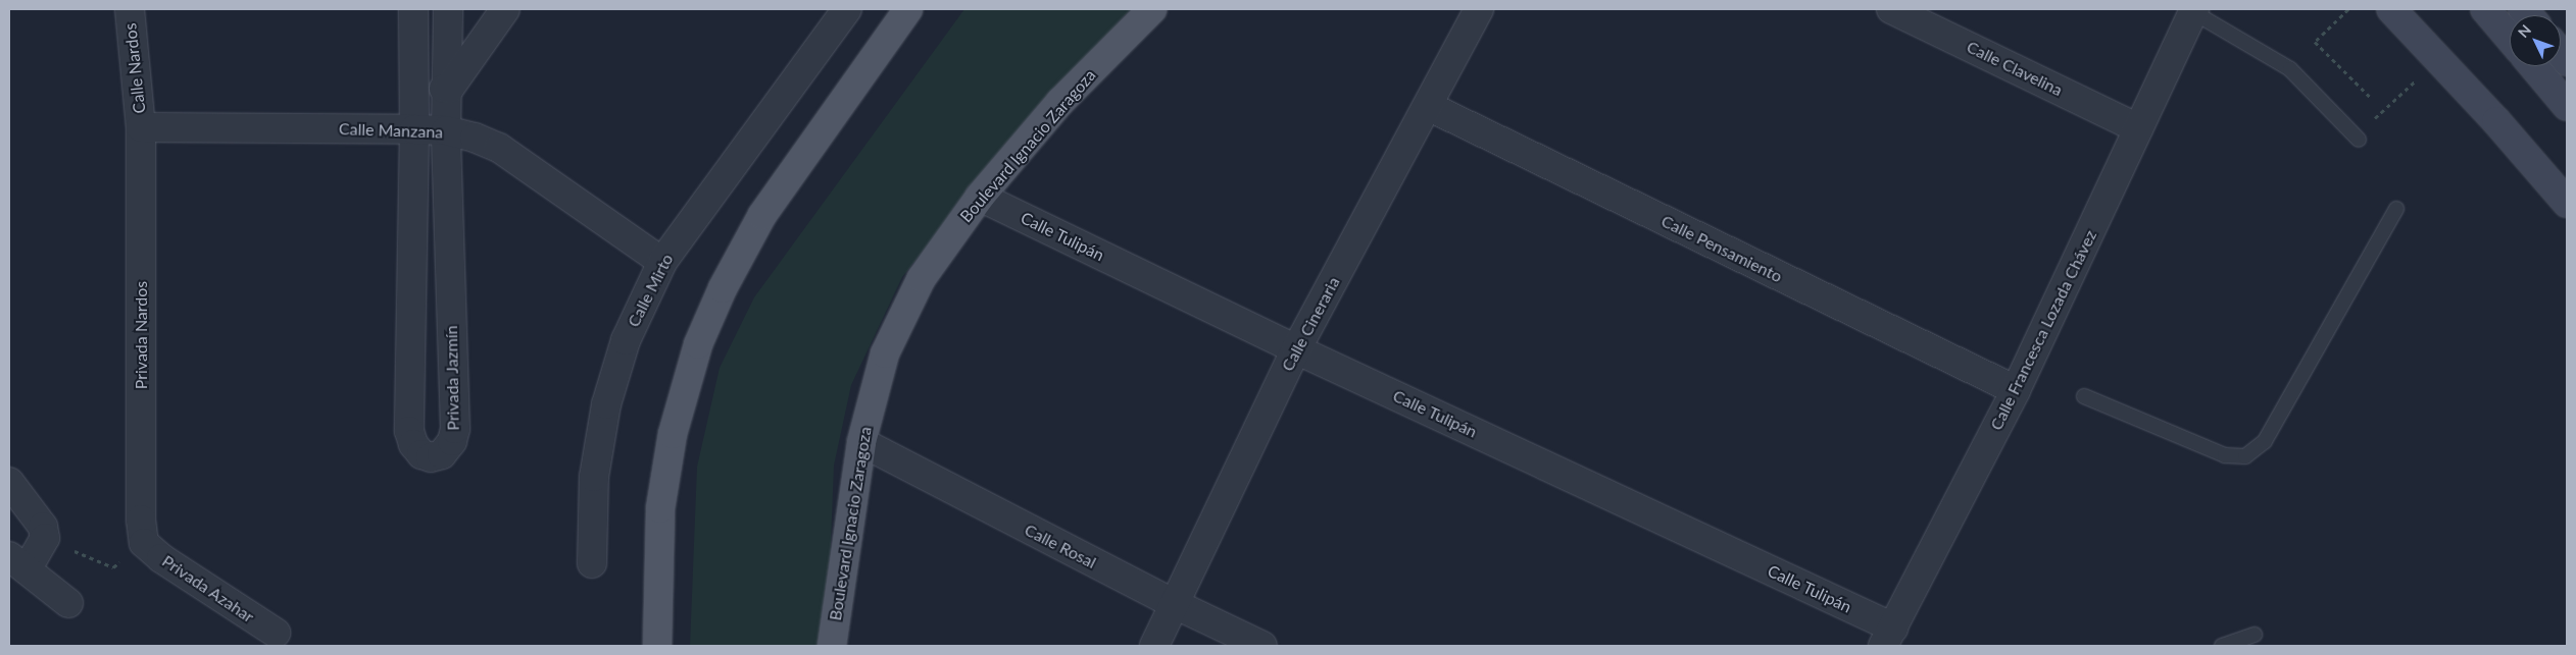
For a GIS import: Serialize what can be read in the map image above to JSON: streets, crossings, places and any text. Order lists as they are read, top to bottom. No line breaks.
{"streets":{"main road":["Boulevard Ignacio Zaragoza"],"street":["Calle Nardos","Calle Clavelina","Calle Manzana","Calle Tulipán","Calle Pensamiento","Calle Mirto","Calle Cineraria","Calle Francesca Lozada Chávez","Privada Nardos","Privada Jazmín","Calle Rosal","Privada Azahar"]},"crossings":[["Calle Nardos","Calle Manzana"],["Calle Nardos","Privada Nardos"],["Calle Clavelina","Calle Francesca Lozada Chávez"],["Calle Manzana","Calle Mirto"],["Calle Manzana","Privada Nardos"],["Calle Manzana","Privada Jazmín"],["Boulevard Ignacio Zaragoza","Calle Tulipán"],["Boulevard Ignacio Zaragoza","Calle Rosal"],["Calle Tulipán","Calle Cineraria"],["Calle Tulipán","Calle Francesca Lozada Chávez"],["Calle Pensamiento","Calle Cineraria"],["Calle Pensamiento","Calle Francesca Lozada Chávez"],["Calle Cineraria","Calle Rosal"],["Privada Nardos","Privada Azahar"]],"north":"top left"}
